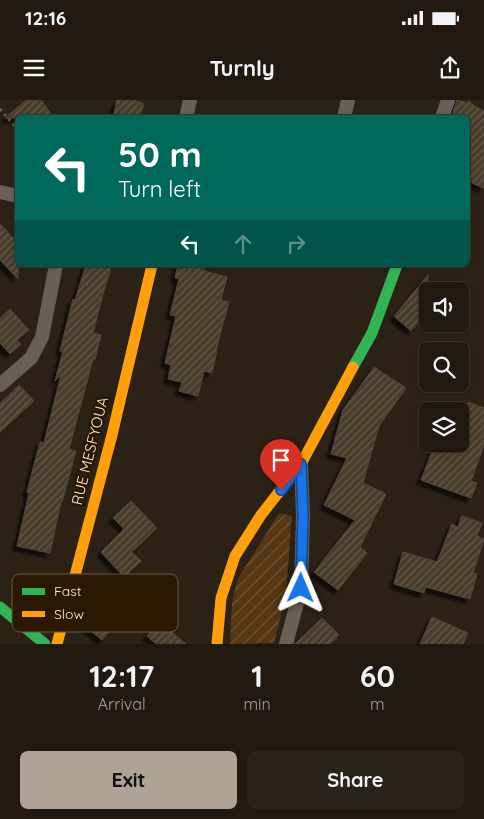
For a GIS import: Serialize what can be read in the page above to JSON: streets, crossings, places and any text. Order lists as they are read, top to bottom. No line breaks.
{"streets":{"street":["RUE MESFYOUA"]},"legend":["Fast","Slow"],"page":{"status":"12:16","header":"Turnly","turn":["50 m","Turn left"],"eta":["12:17","Arrival","1","min","60","m"],"buttons":["Exit","Share"]}}
